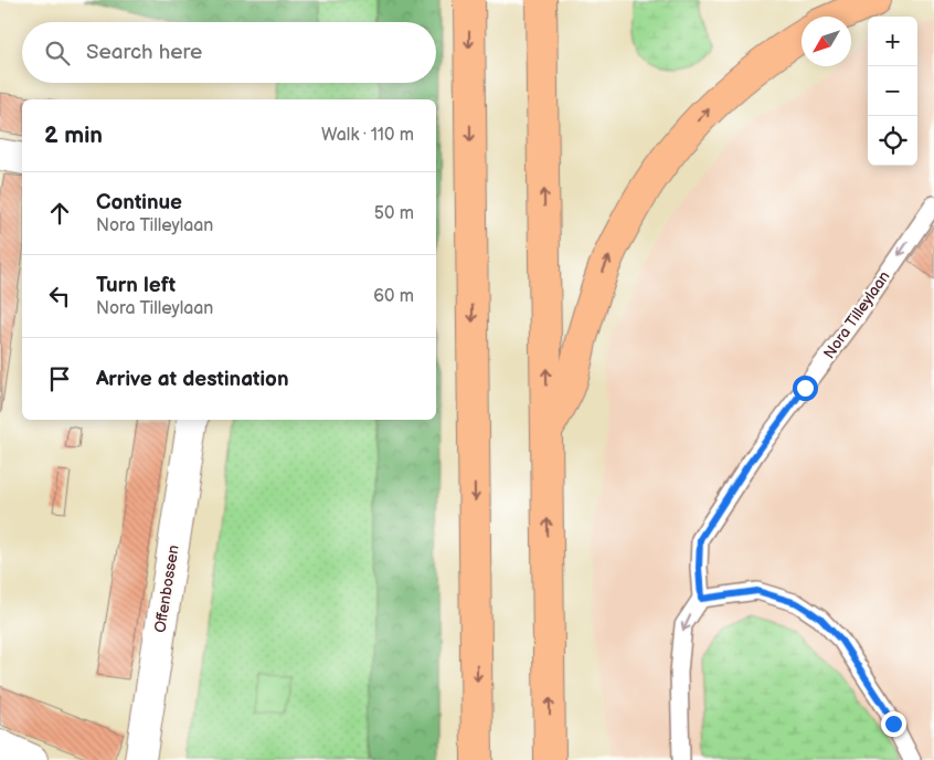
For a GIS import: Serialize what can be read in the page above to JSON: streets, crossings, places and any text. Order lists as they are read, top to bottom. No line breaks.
{"streets":{"street":["Offenbossen"],"lane":["Nora Tilleylaan"]},"one_way":["Nora Tilleylaan"],"north":"bottom left","page":{"map_buttons":["+","−"],"search":"Search here","heading":["2 min","Walk · 110 m"],"list":[["Continue","Nora Tilleylaan","50 m"],["Turn left","Nora Tilleylaan","60 m"],"Arrive at destination"]}}
